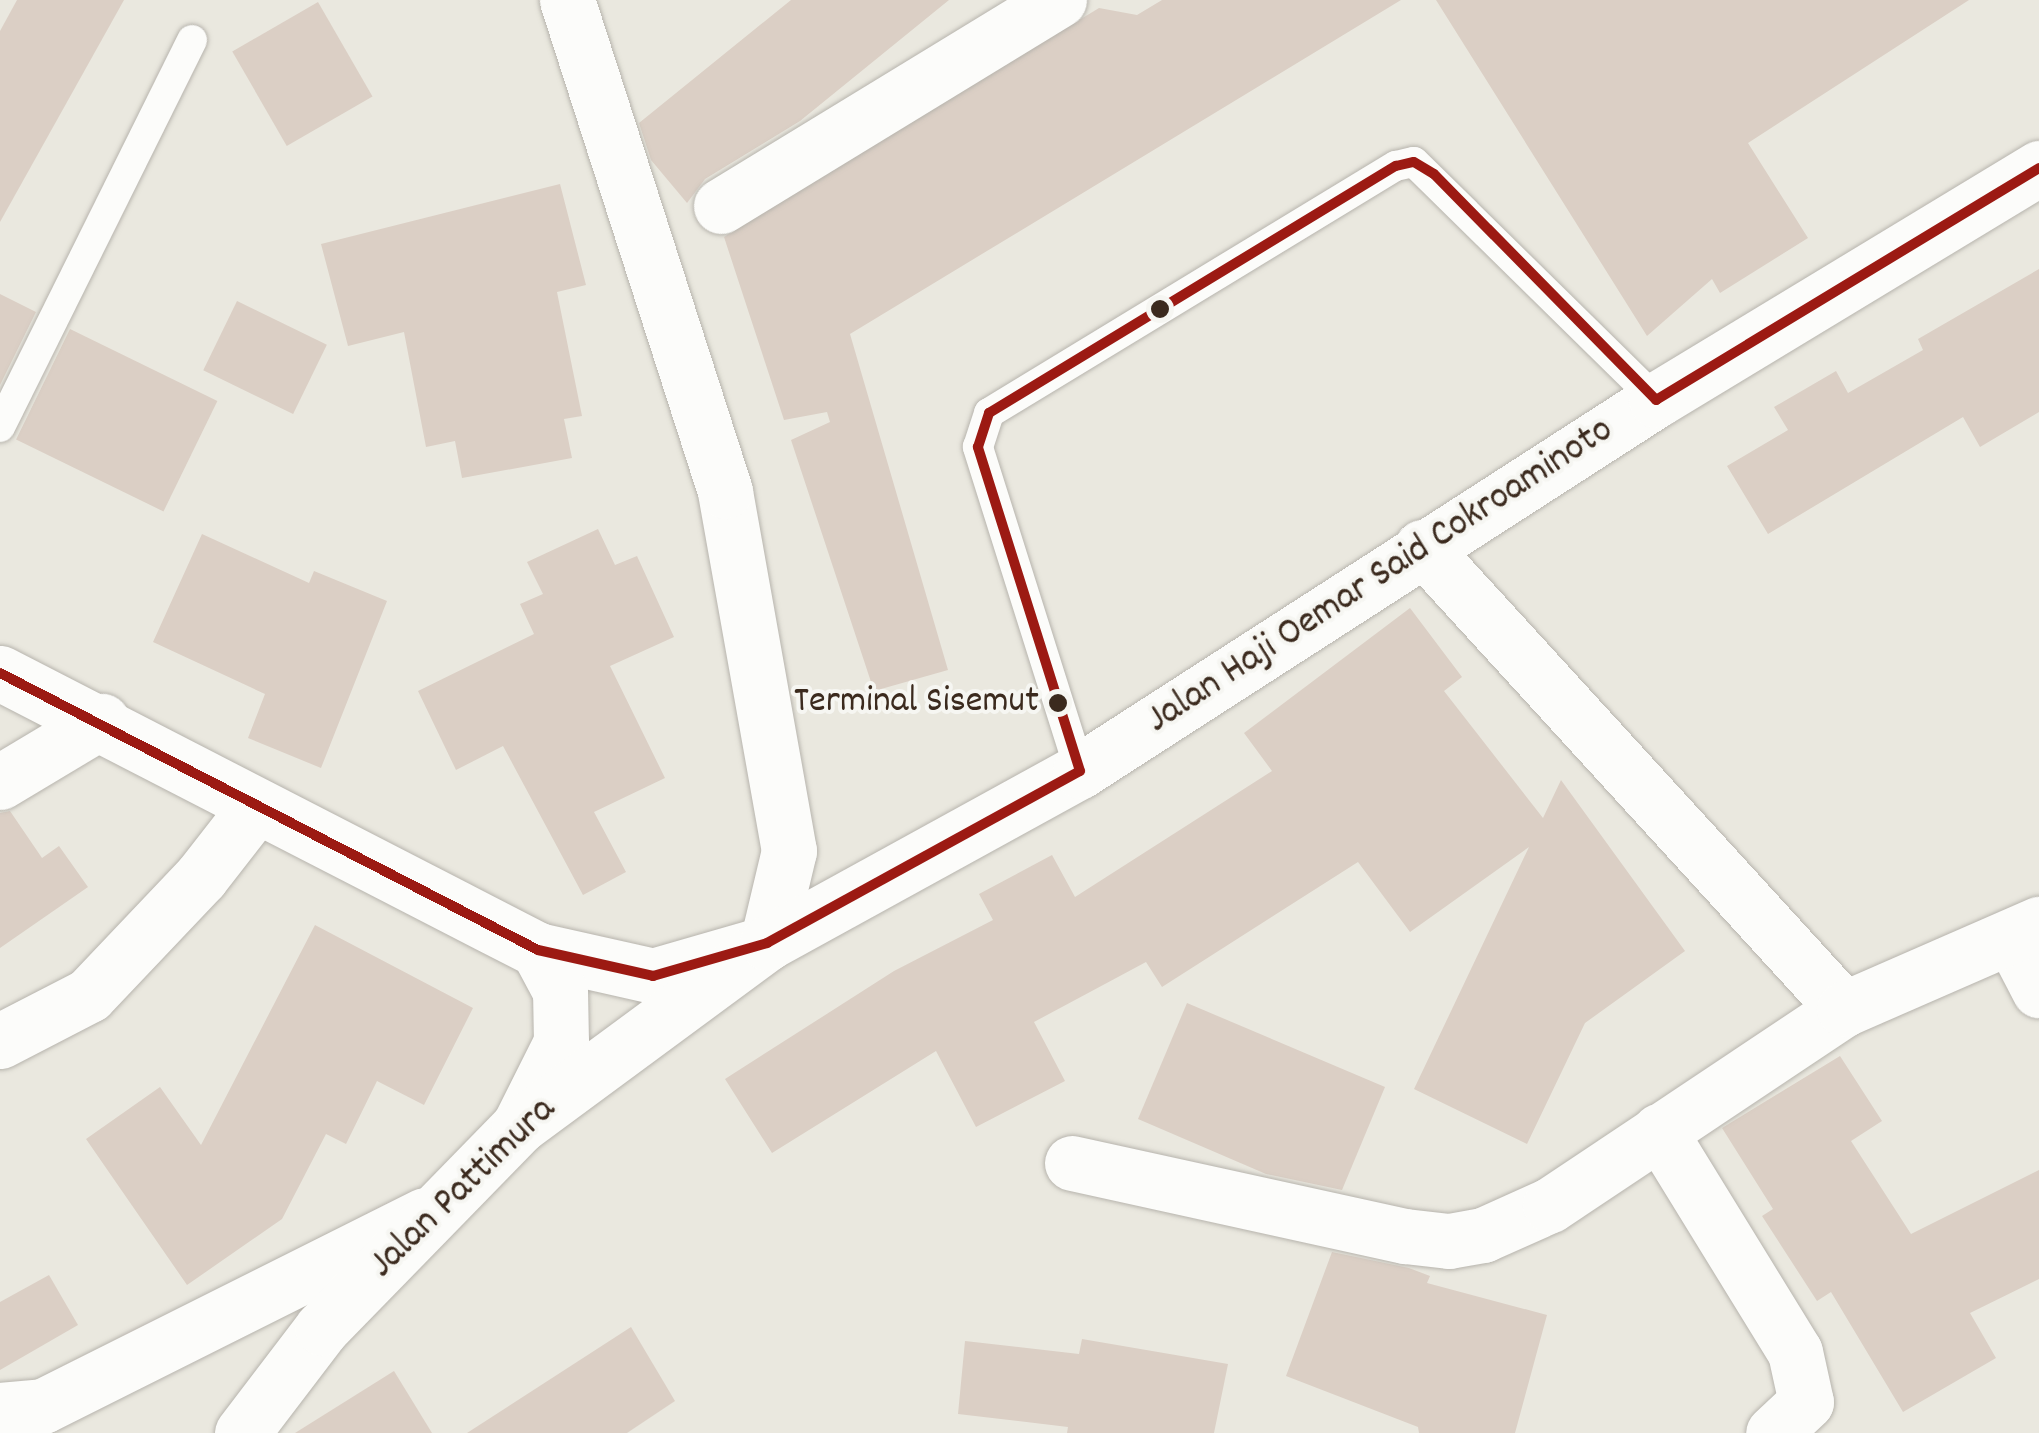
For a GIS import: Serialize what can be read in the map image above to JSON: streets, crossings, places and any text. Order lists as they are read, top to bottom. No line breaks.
{"streets":{"main road":["Jalan Haji Oemar Said Cokroaminoto","Jalan Pattimura"]},"crossings":[["Jalan Haji Oemar Said Cokroaminoto","Jalan Pattimura"]],"places":["Terminal Sisemut"]}
